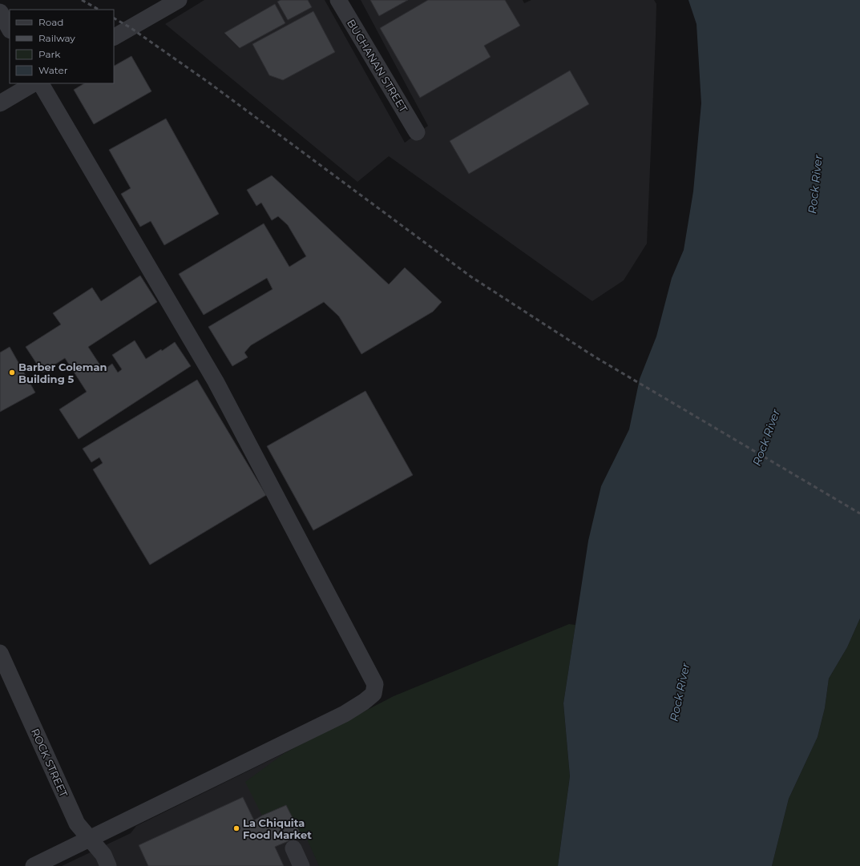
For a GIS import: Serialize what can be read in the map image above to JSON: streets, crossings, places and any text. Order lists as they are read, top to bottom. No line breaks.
{"streets":{"street":["BUCHANAN STREET","ROCK STREET"]},"water":["Rock River"],"places":["Barber Coleman Building 5","La Chiquita Food Market"],"legend":["Road","Railway","Park","Water"]}
